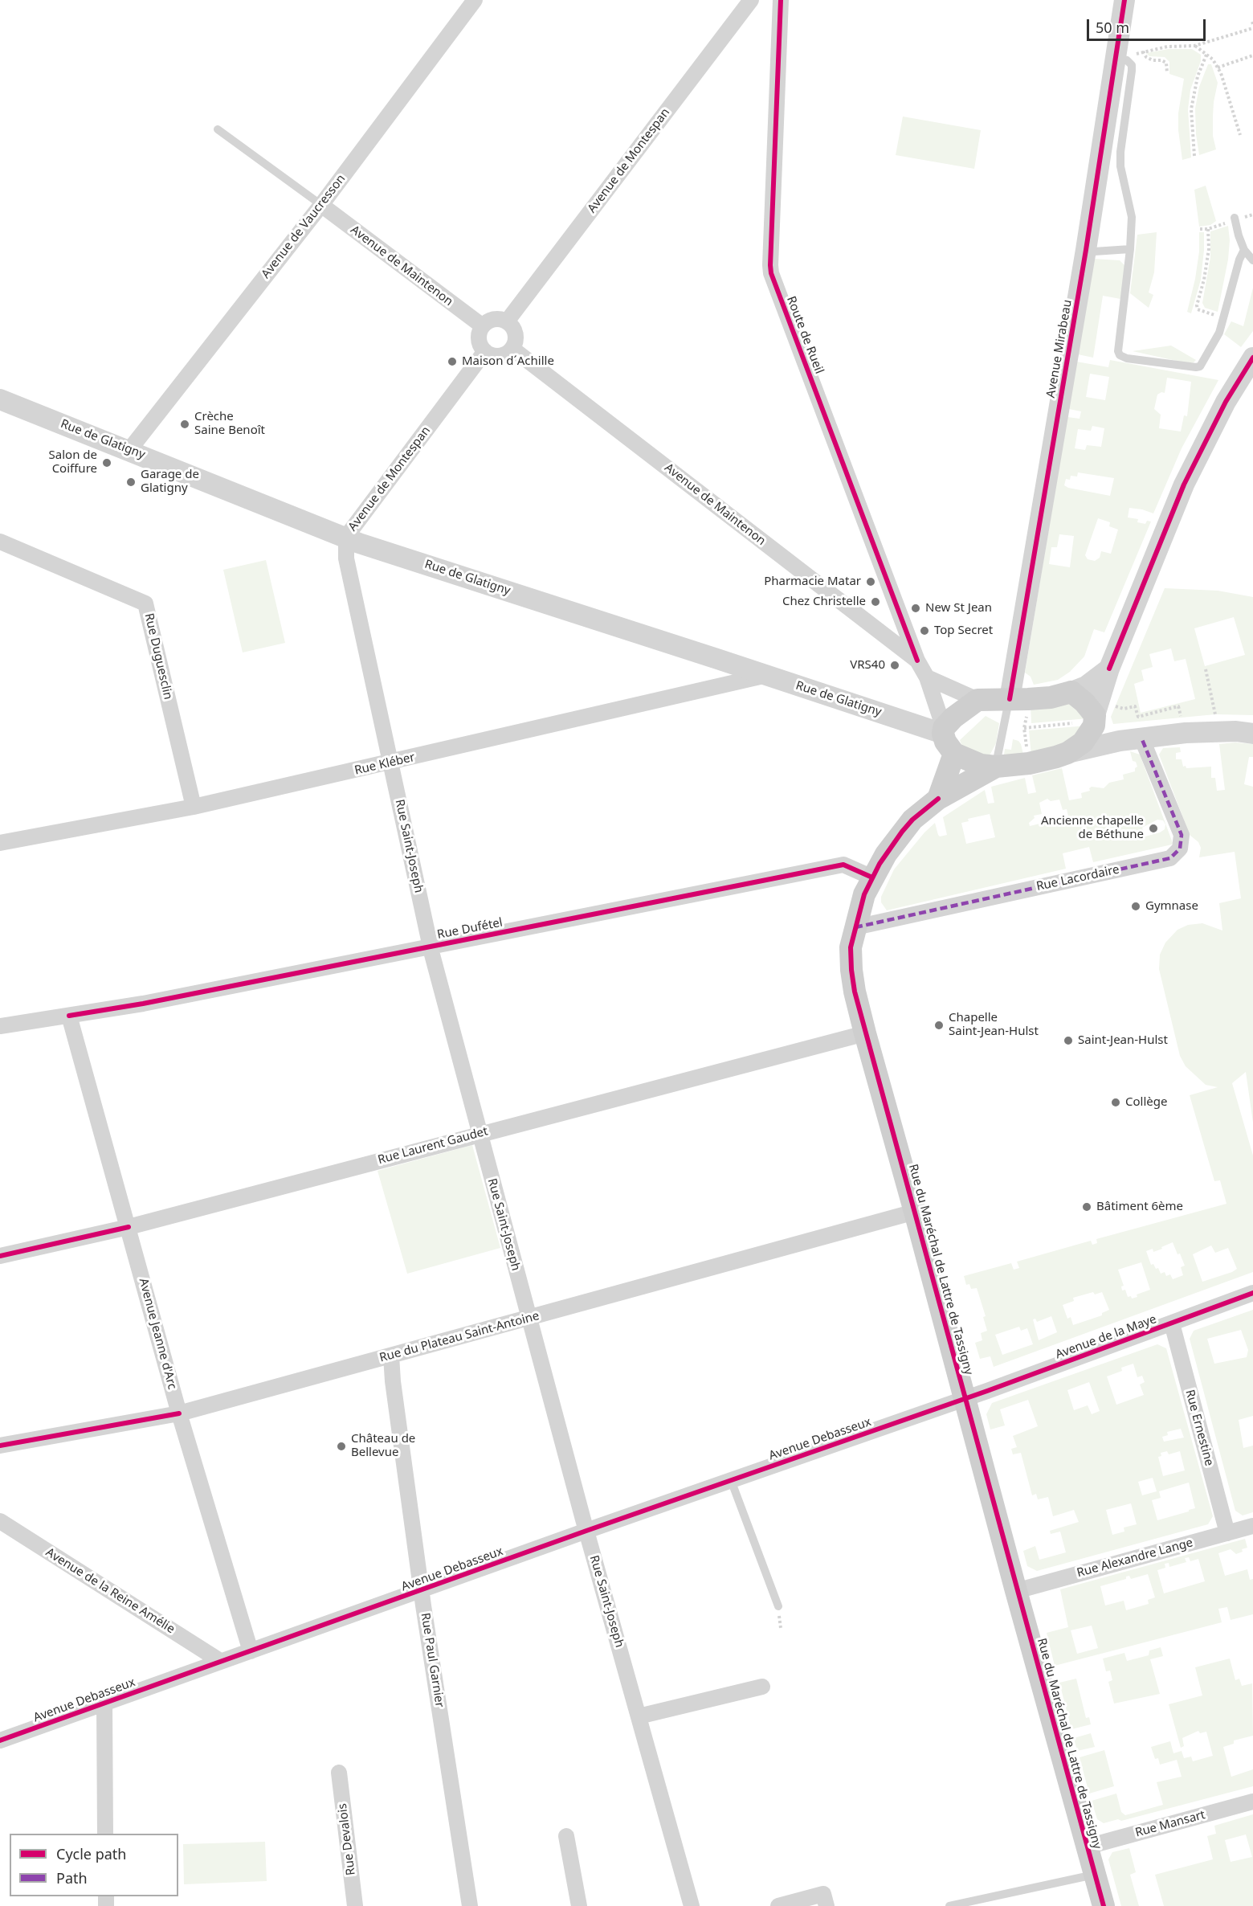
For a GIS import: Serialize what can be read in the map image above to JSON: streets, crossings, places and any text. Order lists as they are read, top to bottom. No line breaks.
{"streets":{"main road":["Rue du Maréchal de Lattre de Tassigny"],"street":["Avenue de Montespan","Avenue de Vaucresson","Avenue de Maintenon","Route de Rueil","Avenue Mirabeau","Rue de Glatigny","Rue Duguesclin","Rue Kléber","Rue Saint-Joseph","Rue Lacordaire","Rue Dufétel","Rue Laurent Gaudet","Avenue Jeanne d'Arc","Rue du Plateau Saint-Antoine","Avenue de la Maye","Rue Ernestine","Avenue Debasseux","Rue Alexandre Lange","Avenue de la Reine Amélie","Rue Paul Garnier","Rue Mansart","Rue Devalois"]},"crossings":[["Avenue de Montespan","Avenue de Maintenon"],["Avenue de Montespan","Rue de Glatigny"],["Avenue de Montespan","Rue Saint-Joseph"],["Avenue de Vaucresson","Avenue de Maintenon"],["Avenue de Vaucresson","Rue de Glatigny"],["Avenue de Maintenon","Route de Rueil"],["Route de Rueil","Rue de Glatigny"],["Rue de Glatigny","Rue Kléber"],["Rue de Glatigny","Rue Saint-Joseph"],["Rue Duguesclin","Rue Kléber"],["Rue Kléber","Rue Saint-Joseph"],["Rue Saint-Joseph","Rue Dufétel"],["Rue Saint-Joseph","Rue Laurent Gaudet"],["Rue Saint-Joseph","Rue du Plateau Saint-Antoine"],["Rue Saint-Joseph","Avenue Debasseux"],["Rue Lacordaire","Rue du Maréchal de Lattre de Tassigny"],["Rue Dufétel","Rue du Maréchal de Lattre de Tassigny"],["Rue Dufétel","Avenue Jeanne d'Arc"],["Rue Laurent Gaudet","Rue du Maréchal de Lattre de Tassigny"],["Rue Laurent Gaudet","Avenue Jeanne d'Arc"],["Rue du Maréchal de Lattre de Tassigny","Rue du Plateau Saint-Antoine"],["Rue du Maréchal de Lattre de Tassigny","Avenue de la Maye"],["Rue du Maréchal de Lattre de Tassigny","Avenue Debasseux"],["Rue du Maréchal de Lattre de Tassigny","Rue Alexandre Lange"],["Rue du Maréchal de Lattre de Tassigny","Rue Mansart"],["Avenue Jeanne d'Arc","Rue du Plateau Saint-Antoine"],["Avenue Jeanne d'Arc","Avenue Debasseux"],["Rue du Plateau Saint-Antoine","Rue Paul Garnier"],["Avenue de la Maye","Rue Ernestine"],["Avenue de la Maye","Avenue Debasseux"],["Rue Ernestine","Rue Alexandre Lange"],["Avenue Debasseux","Avenue de la Reine Amélie"],["Avenue Debasseux","Rue Paul Garnier"]],"places":["Maison d´Achille","Crèche Saine Benoît","Salon de Coiffure","Garage de Glatigny","Pharmacie Matar","Chez Christelle","New St Jean","Top Secret","VRS40","Ancienne chapelle de Béthune","Gymnase","Chapelle Saint-Jean-Hulst","Saint-Jean-Hulst","Collège","Bâtiment 6ème","Château de Bellevue"],"legend":["Cycle path","Path"],"scale_bar":"50 m"}
